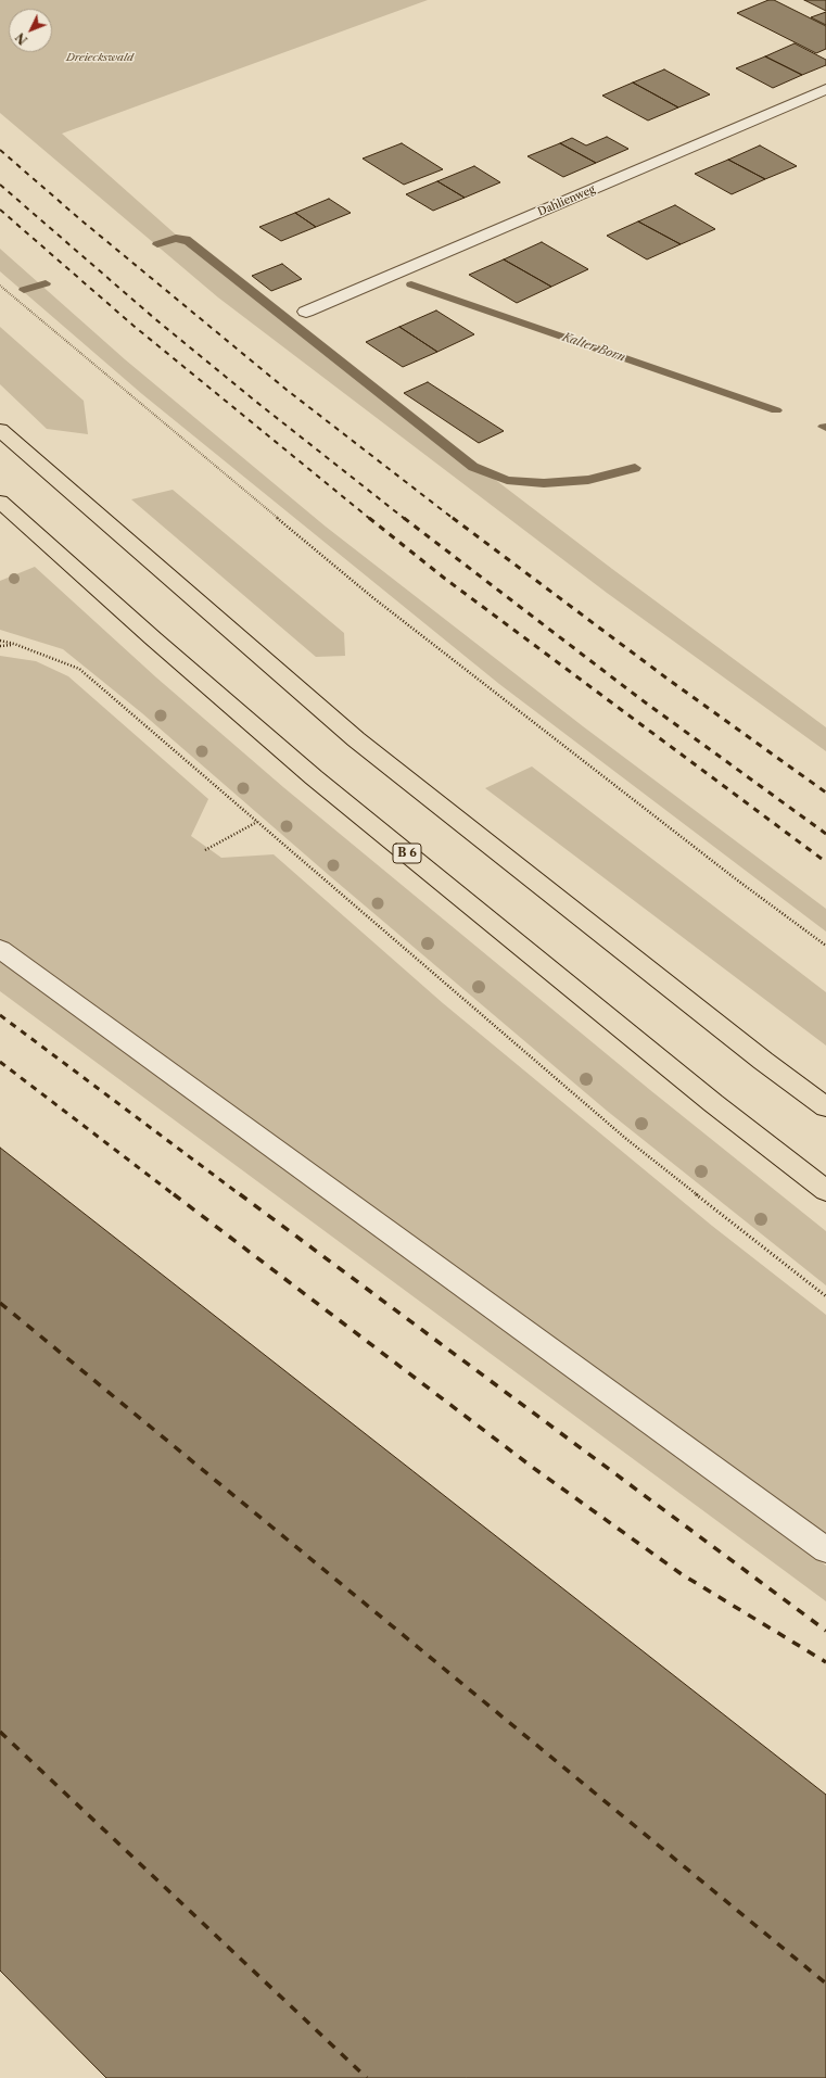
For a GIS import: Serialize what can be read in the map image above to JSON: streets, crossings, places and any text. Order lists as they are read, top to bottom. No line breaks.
{"streets":{"main road":["B 6"],"street":["Dahlienweg"]},"water":["Kalter Born"],"parks":["Dreieckswald"],"north":"bottom left"}
